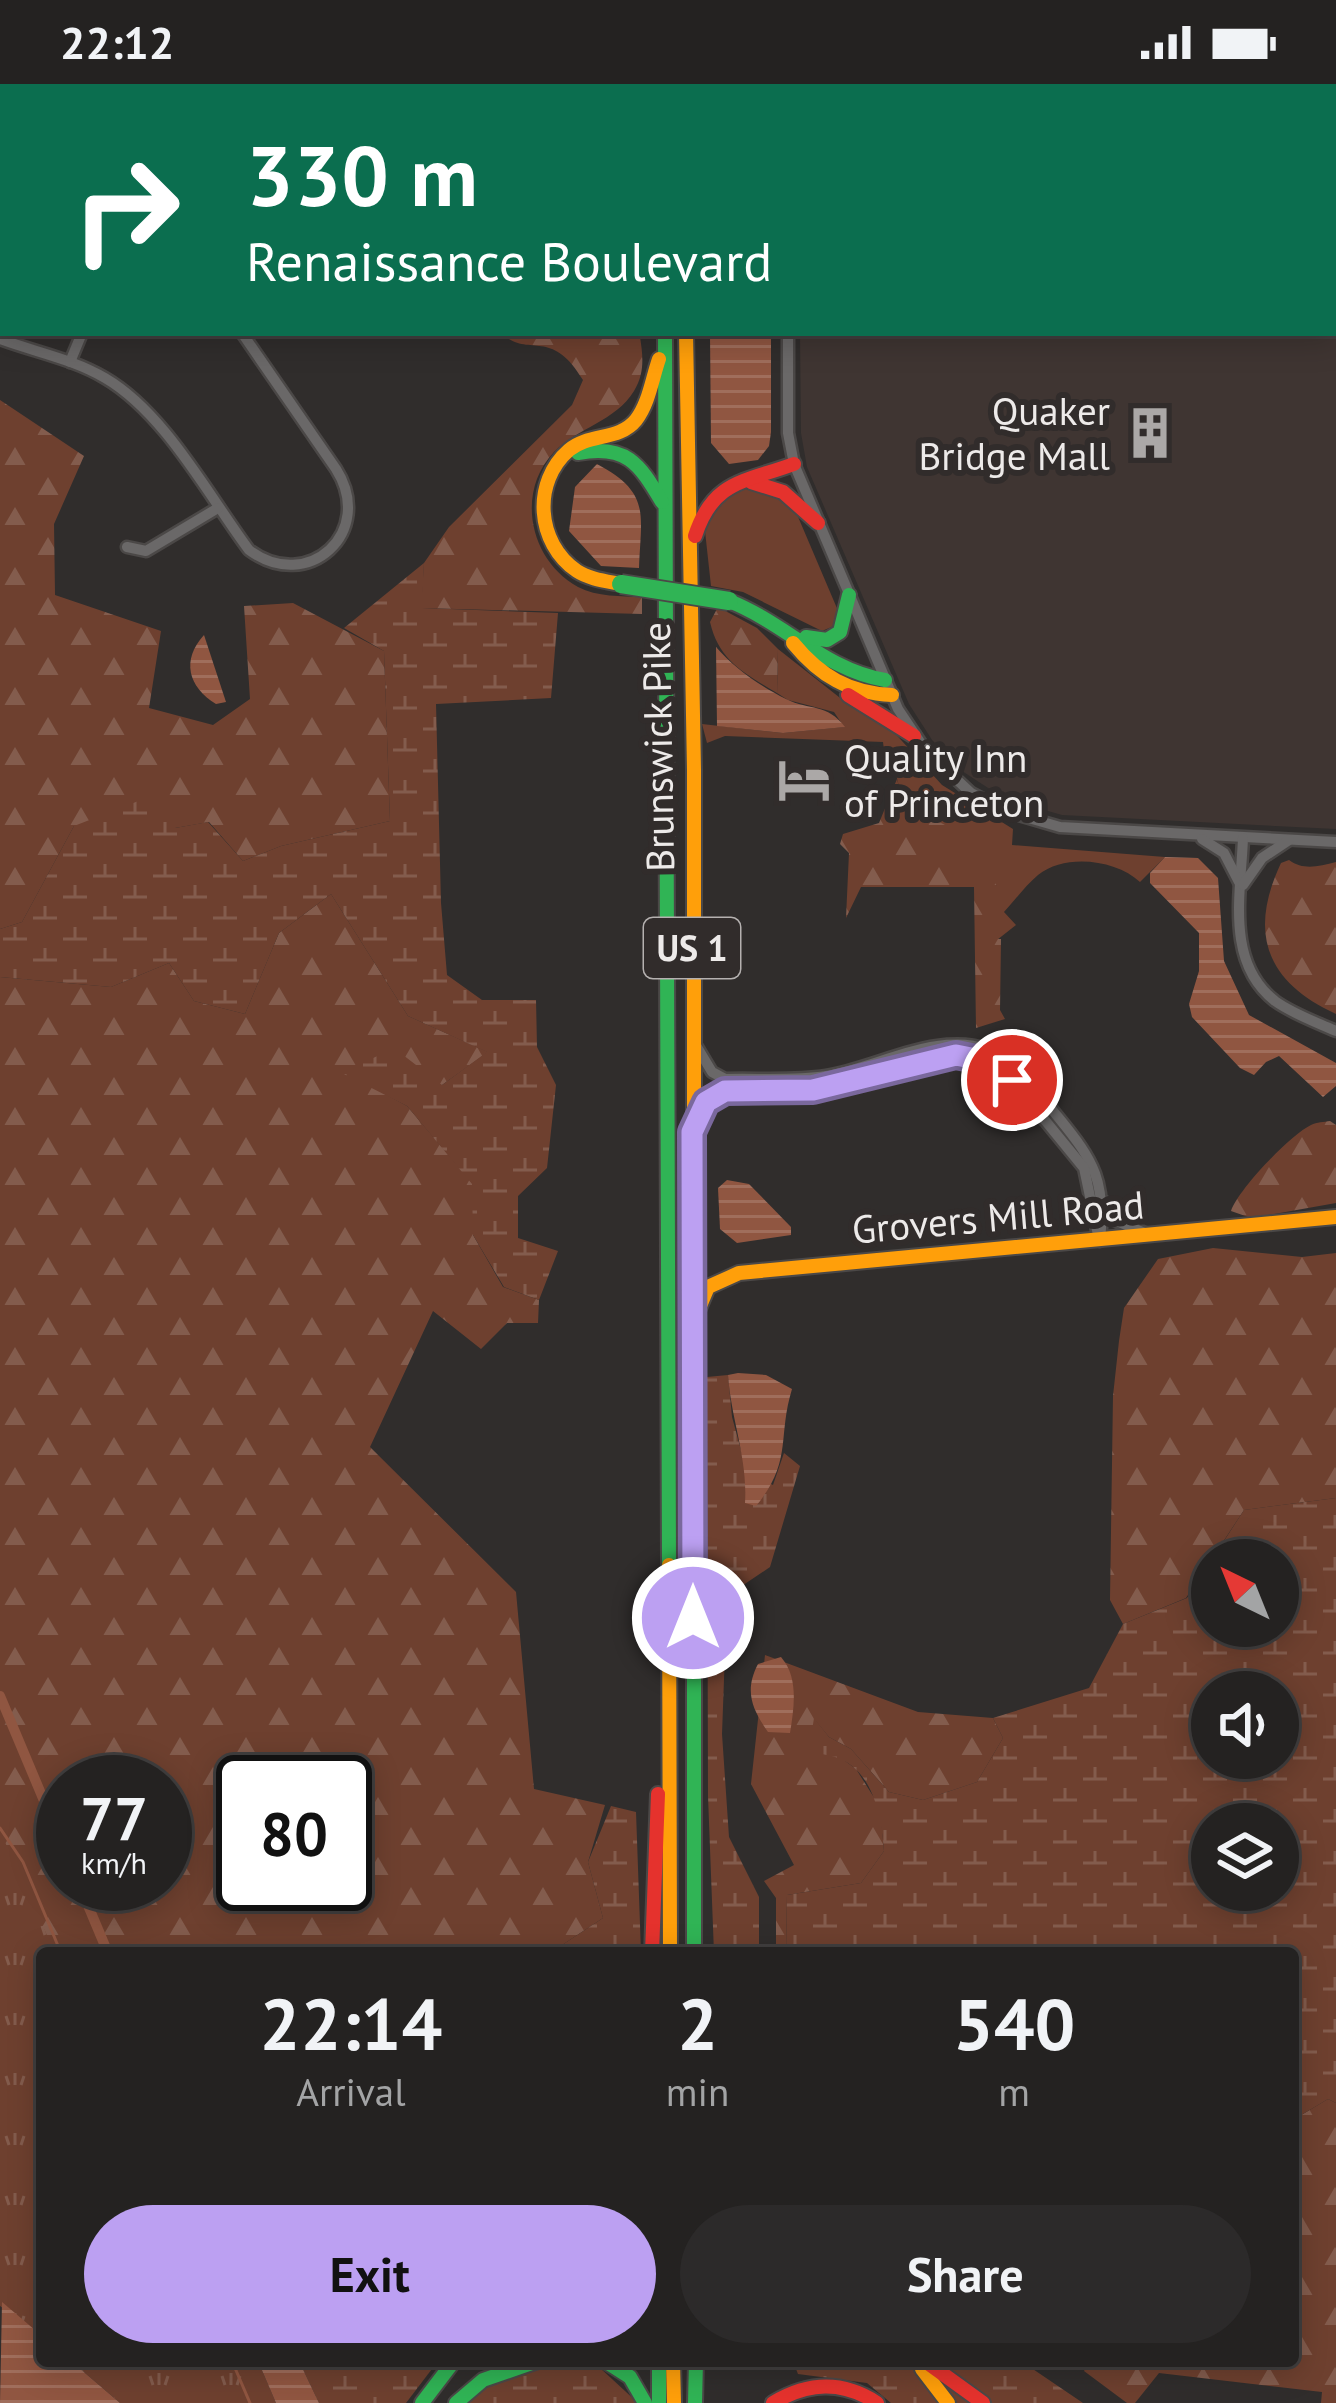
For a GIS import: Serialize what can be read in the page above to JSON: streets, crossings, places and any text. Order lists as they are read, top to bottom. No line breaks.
{"streets":{"main road":["Brunswick Pike","US 1","Grovers Mill Road"]},"crossings":[["Brunswick Pike","Grovers Mill Road"]],"places":{"building":["Quaker Bridge Mall"],"hotel":["Quality Inn of Princeton"]},"north":"top left","page":{"status":"22:12","turn":["330 m","Renaissance Boulevard"],"speed":"77 km/h","limit":"80","eta":["22:14","Arrival","2","min","540","m"],"buttons":["Exit","Share"]}}
